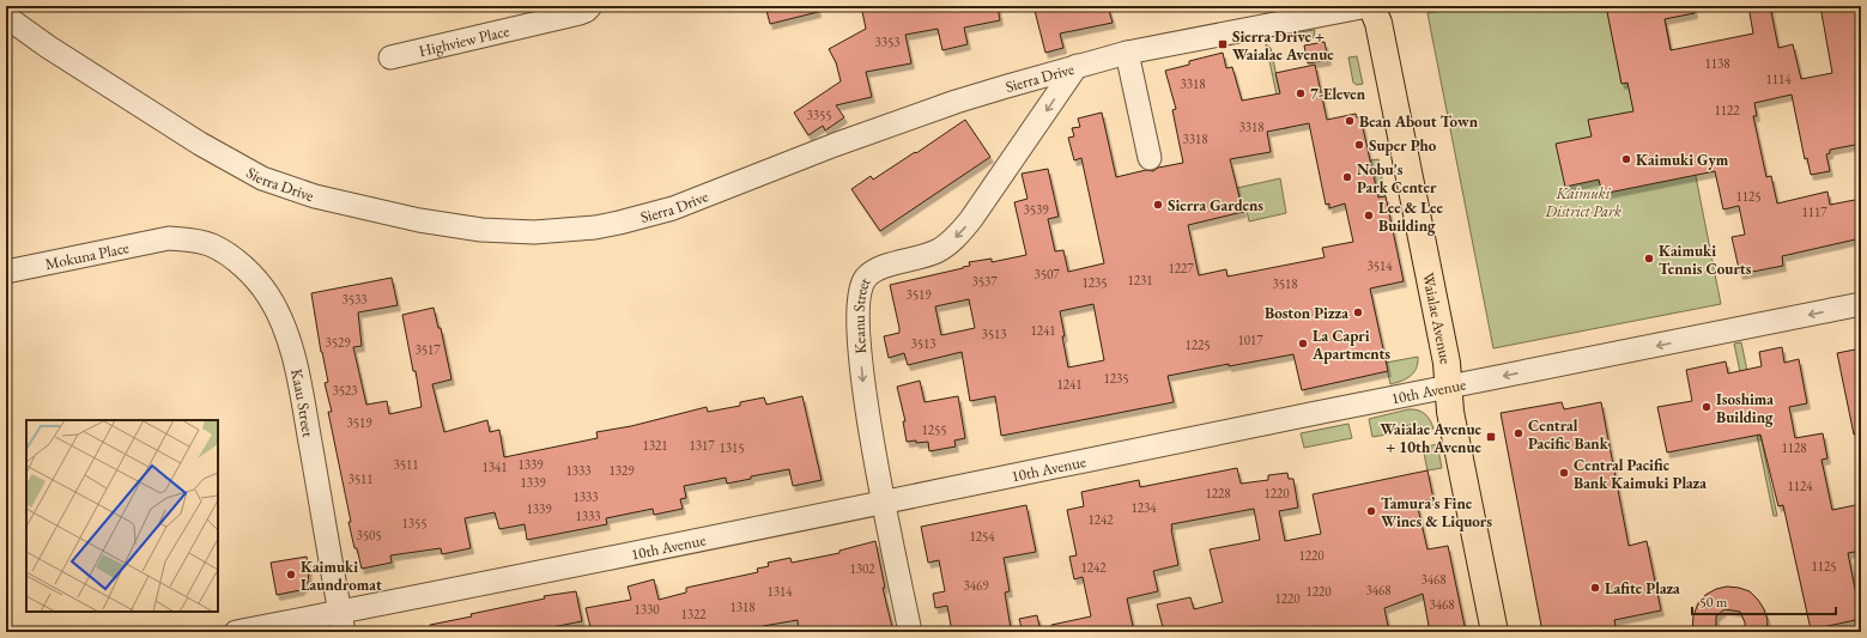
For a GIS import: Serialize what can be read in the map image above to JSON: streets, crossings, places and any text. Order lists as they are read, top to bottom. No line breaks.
{"streets":{"main road":["Waialae Avenue"],"street":["Highview Place","Sierra Drive","Mokuna Place","Keanu Street","10th Avenue","Kaau Street"]},"crossings":[["Sierra Drive","Keanu Street"],["Sierra Drive","Waialae Avenue"],["Mokuna Place","Kaau Street"],["Keanu Street","10th Avenue"],["Waialae Avenue","10th Avenue"],["10th Avenue","Kaau Street"]],"one_way":["Keanu Street"],"parks":["Kaimuki District Park"],"places":{"transit":["Sierra Drive + Waialae Avenue","Waialae Avenue + 10th Avenue"],"other":["7-Eleven","Bean About Town","Super Pho","Kaimuki Gym","Nobu's Park Center","Sierra Gardens","Lee & Lee Building","Kaimuki Tennis Courts","Boston Pizza","La Capri Apartments","Isoshima Building","Central Pacific Bank","Central Pacific Bank Kaimuki Plaza","Tamura’s Fine Wines & Liquors","Kaimuki Laundromat","Lafite Plaza"]},"house_numbers":["3353","1138","1114","3318","1122","3355","3318","3318","1125","3539","1117","3514","1227","3507","1231","3537","1235","3518","3519","3533","1241","3513","1017","3529","3513","1225","3517","1235","1241","3523","3519","1255","1321","1317","1315","1128","3511","1339","1341","1333","1329","3511","1339","1124","1228","1220","1333","1234","1339","1333","1242","1355","3505","1254","1220","1125","1242","1302","3468","3469","3468","1314","1220","1220","3468","1318","1330","1322"],"scale_bar":"50 m"}
